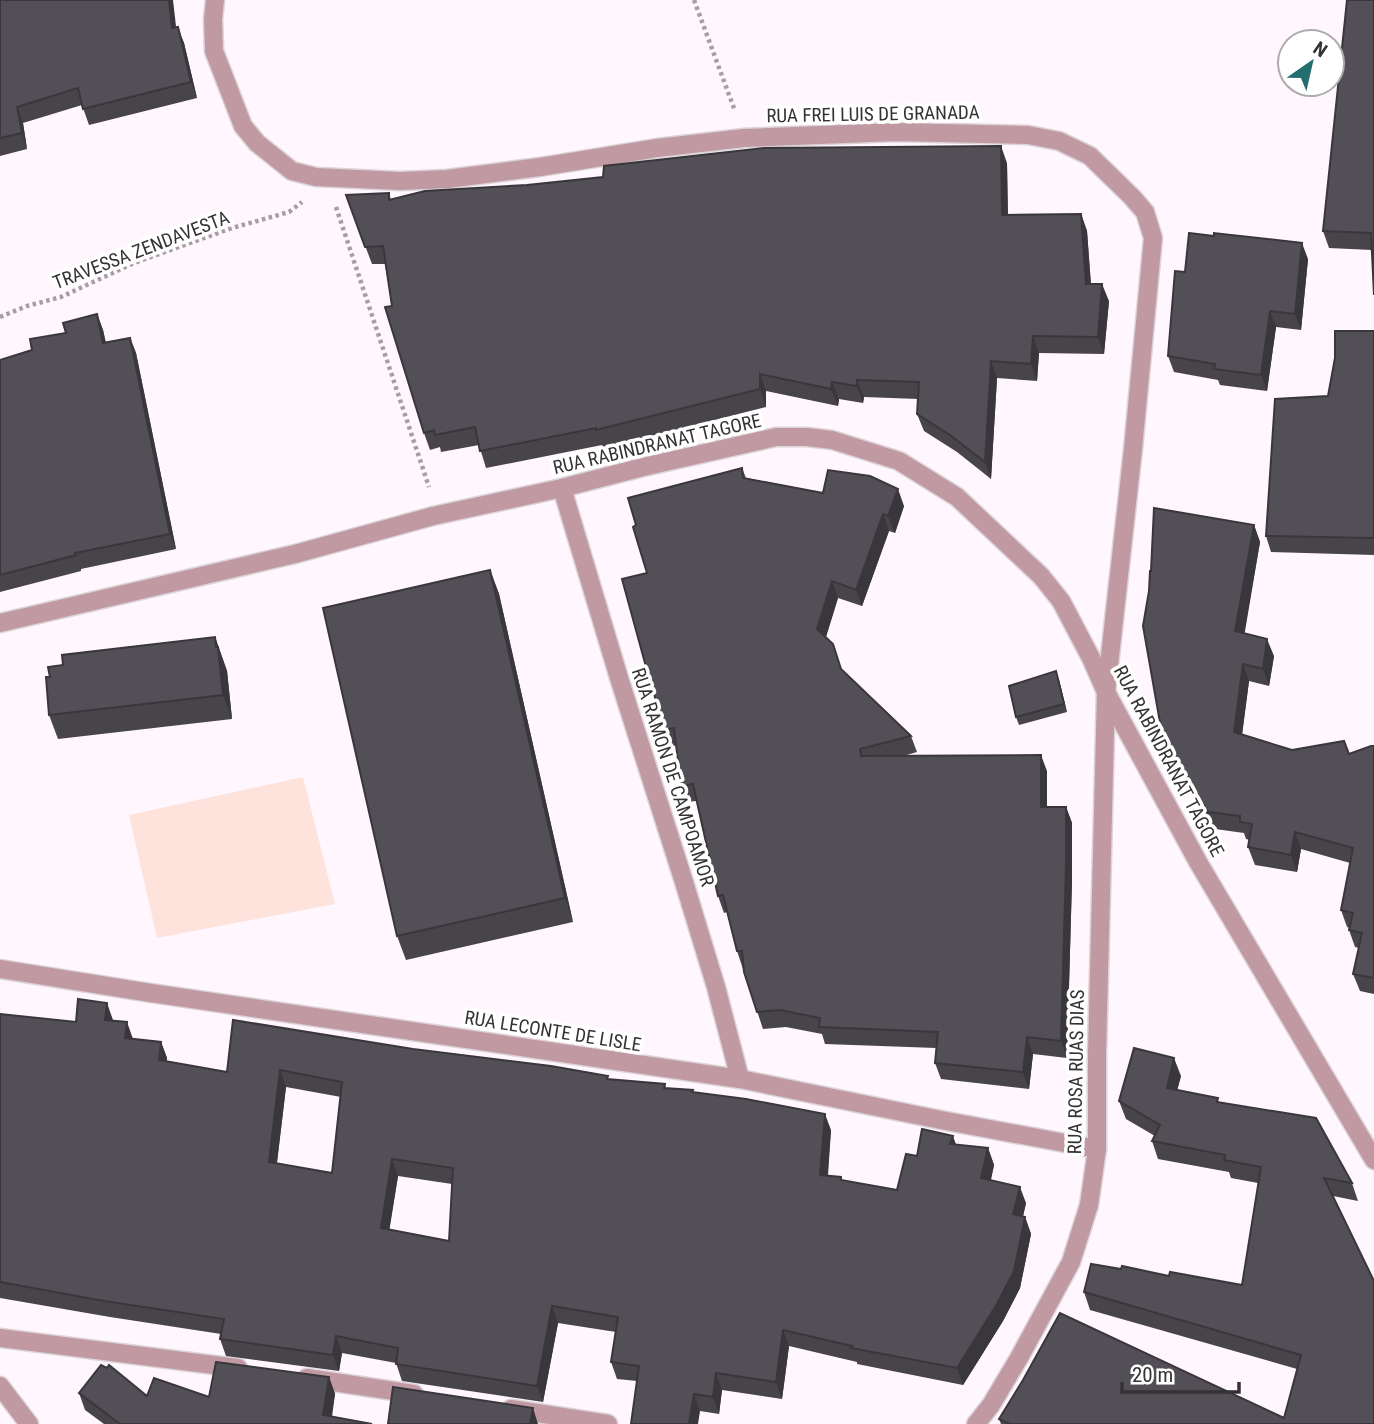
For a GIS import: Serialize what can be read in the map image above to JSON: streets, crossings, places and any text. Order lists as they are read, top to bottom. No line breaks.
{"streets":{"street":["RUA FREI LUIS DE GRANADA","RUA RABINDRANAT TAGORE","RUA RAMON DE CAMPOAMOR","RUA LECONTE DE LISLE","RUA ROSA RUAS DIAS"],"path":["TRAVESSA ZENDAVESTA"]},"crossings":[["RUA FREI LUIS DE GRANADA","TRAVESSA ZENDAVESTA"],["RUA FREI LUIS DE GRANADA","RUA RABINDRANAT TAGORE"],["RUA FREI LUIS DE GRANADA","RUA ROSA RUAS DIAS"],["RUA RABINDRANAT TAGORE","RUA RAMON DE CAMPOAMOR"],["RUA RABINDRANAT TAGORE","RUA ROSA RUAS DIAS"],["RUA RAMON DE CAMPOAMOR","RUA LECONTE DE LISLE"],["RUA LECONTE DE LISLE","RUA ROSA RUAS DIAS"]],"scale_bar":"20 m","north":"top right"}
